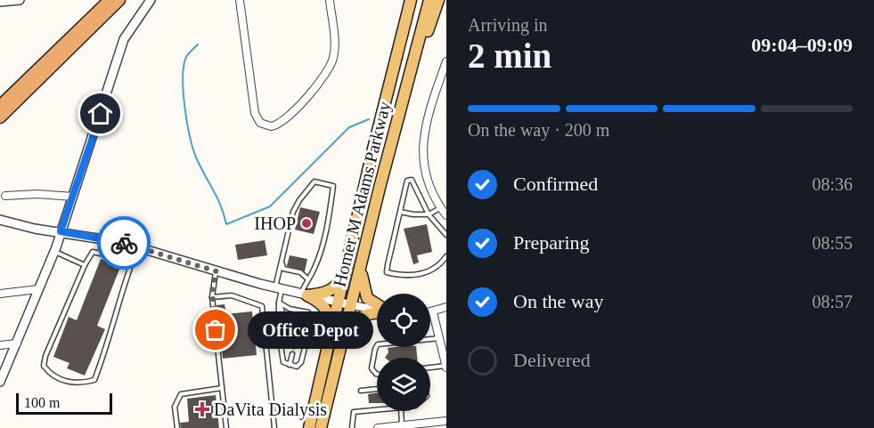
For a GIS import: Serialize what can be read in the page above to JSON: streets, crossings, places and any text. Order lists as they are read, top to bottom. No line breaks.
{"streets":{"main road":["Homer M Adams Parkway"]},"places":{"other":["IHOP","Office Depot"],"health":["DaVita Dialysis"]},"scale_bar":"100 m","page":{"heading":["2 min","Arriving in","09:04–09:09"],"bar":"On the way · 200 m","list":[["Confirmed","08:36"],["Preparing","08:55"],["On the way","08:57"],"Delivered"],"bubble":"Office Depot","scale":"100 m"}}
